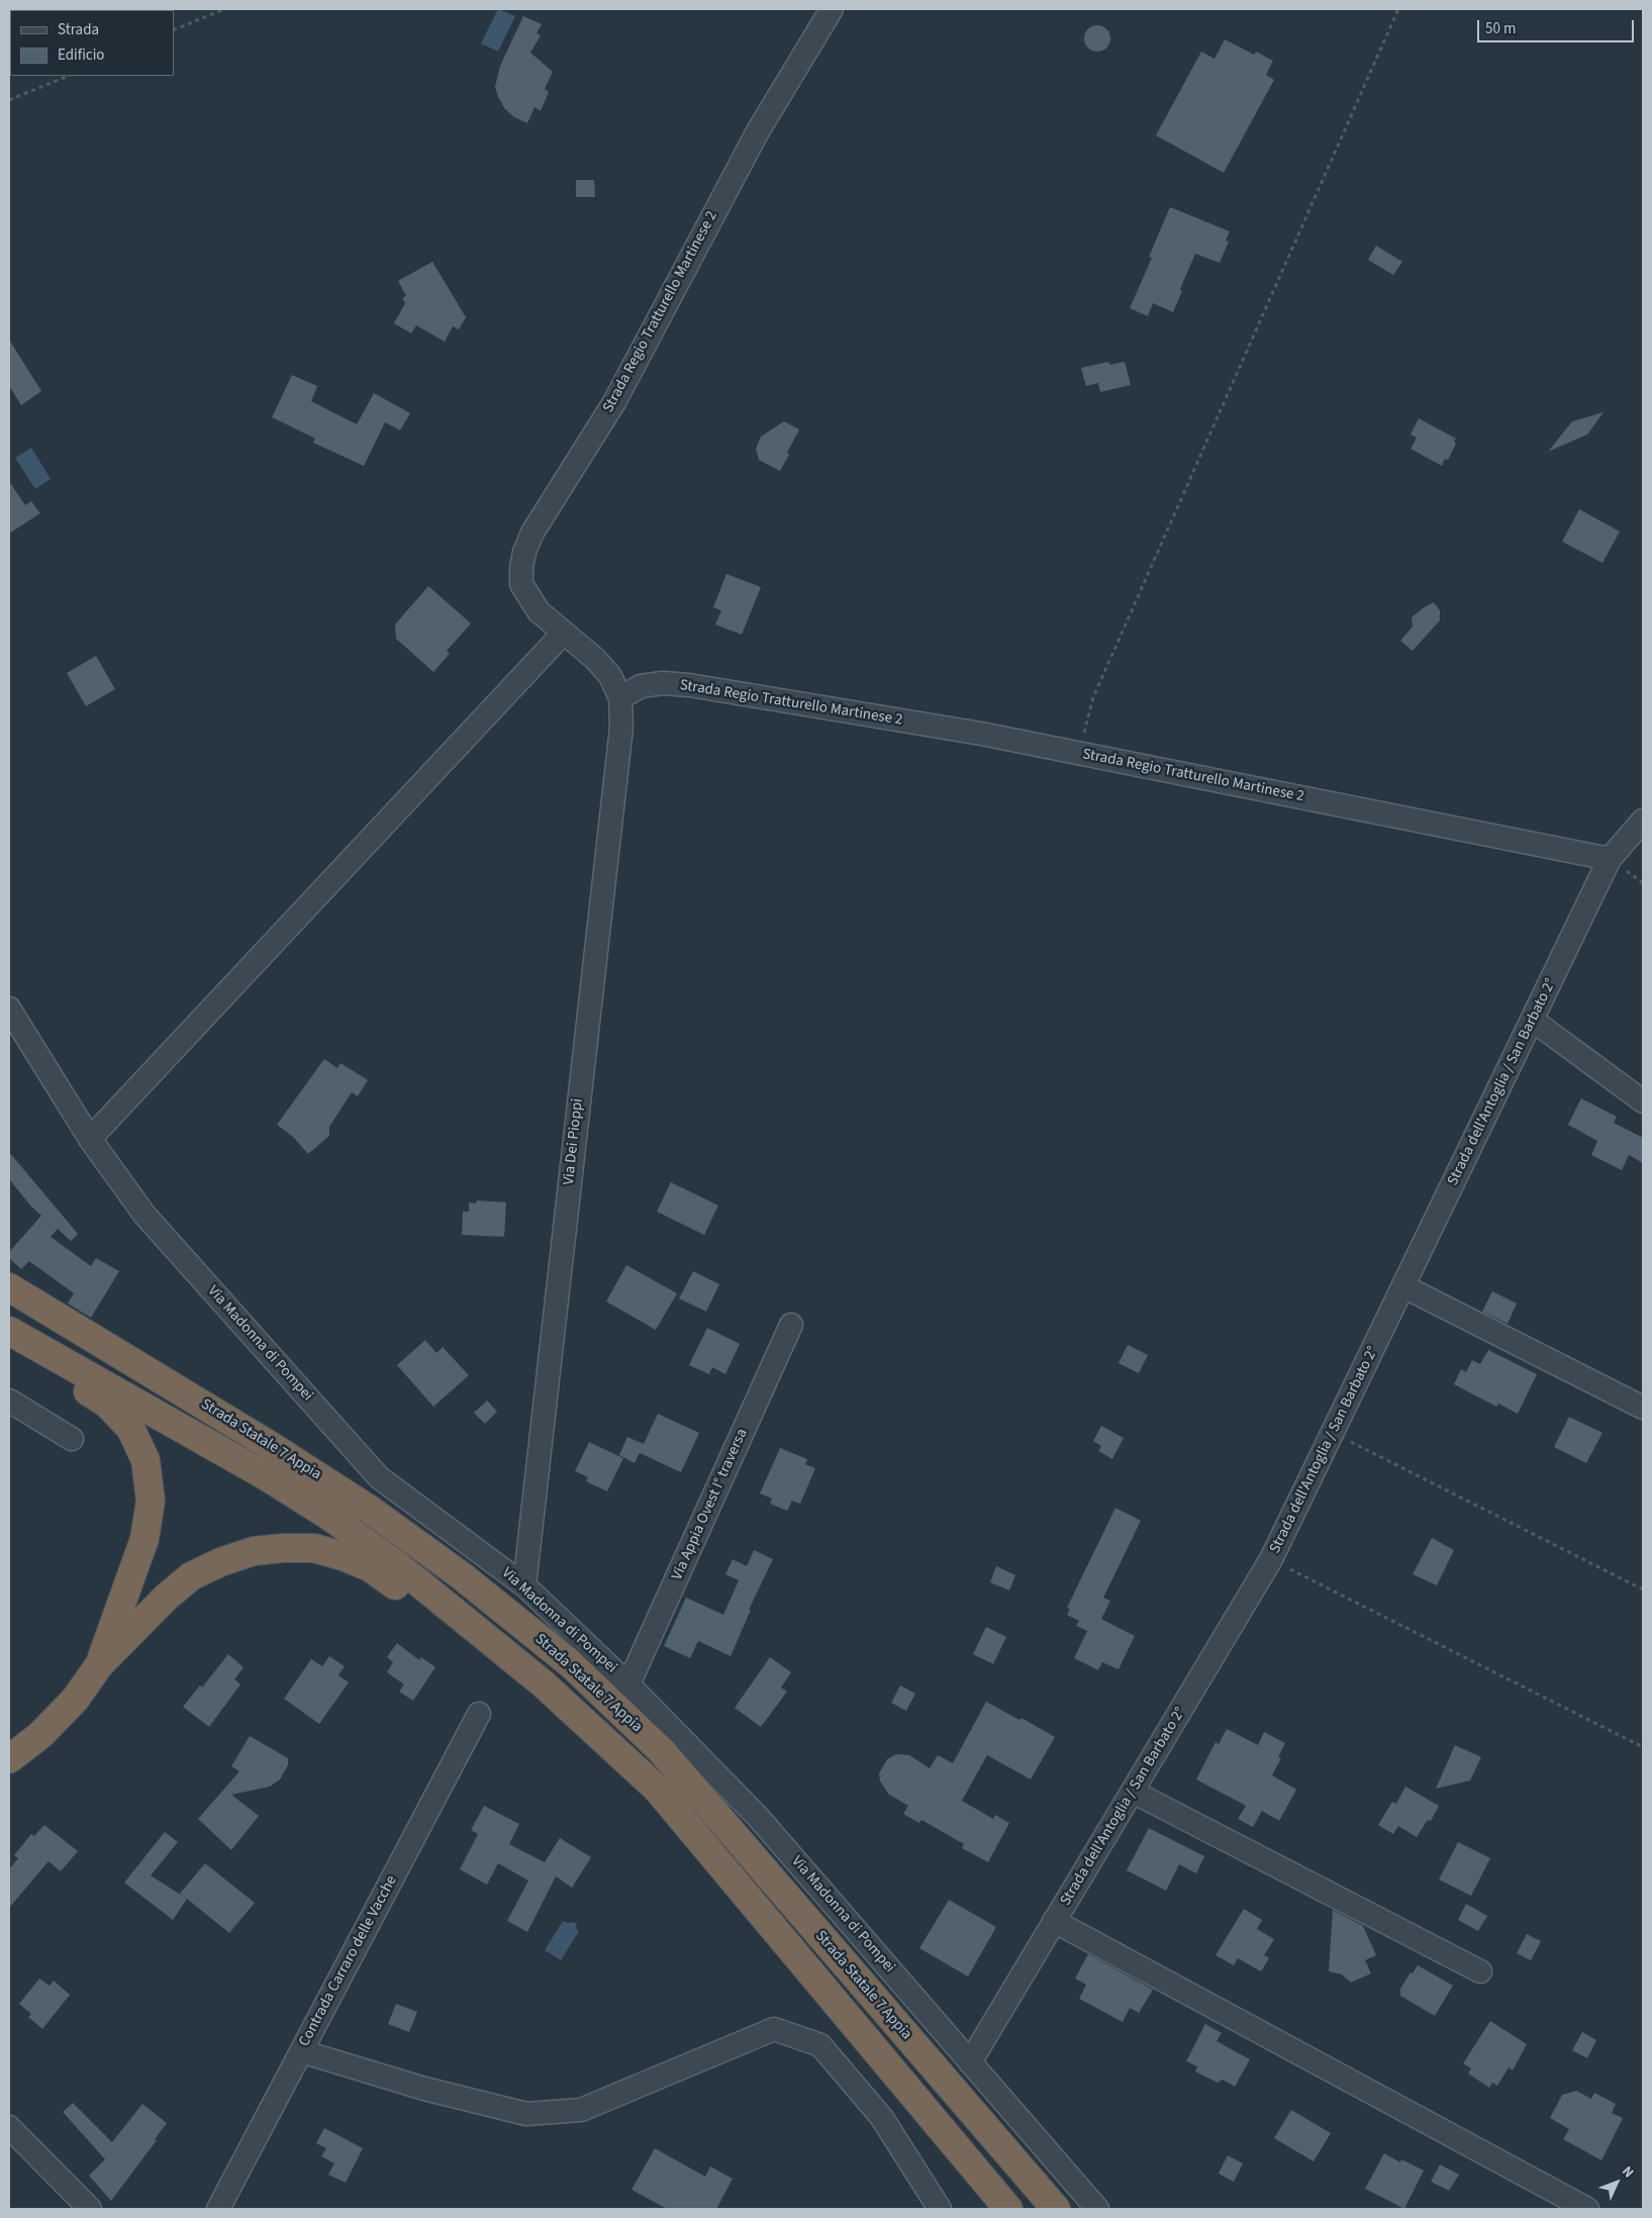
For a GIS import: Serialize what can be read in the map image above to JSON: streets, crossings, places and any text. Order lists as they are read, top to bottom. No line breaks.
{"streets":{"highway":["Strada Statale 7 Appia"],"street":["Strada Regio Tratturello Martinese 2","Strada dell'Antoglia / San Barbato 2°","Via Dei Pioppi","Via Madonna di Pompei","Via Appia Ovest I° traversa","Contrada Carraro delle Vacche"]},"crossings":[["Strada Regio Tratturello Martinese 2","Strada dell'Antoglia / San Barbato 2°"],["Strada Regio Tratturello Martinese 2","Via Dei Pioppi"],["Strada dell'Antoglia / San Barbato 2°","Via Madonna di Pompei"],["Via Dei Pioppi","Via Madonna di Pompei"],["Via Madonna di Pompei","Via Appia Ovest I° traversa"]],"legend":["Strada","Edificio"],"scale_bar":"50 m","north":"top right"}
